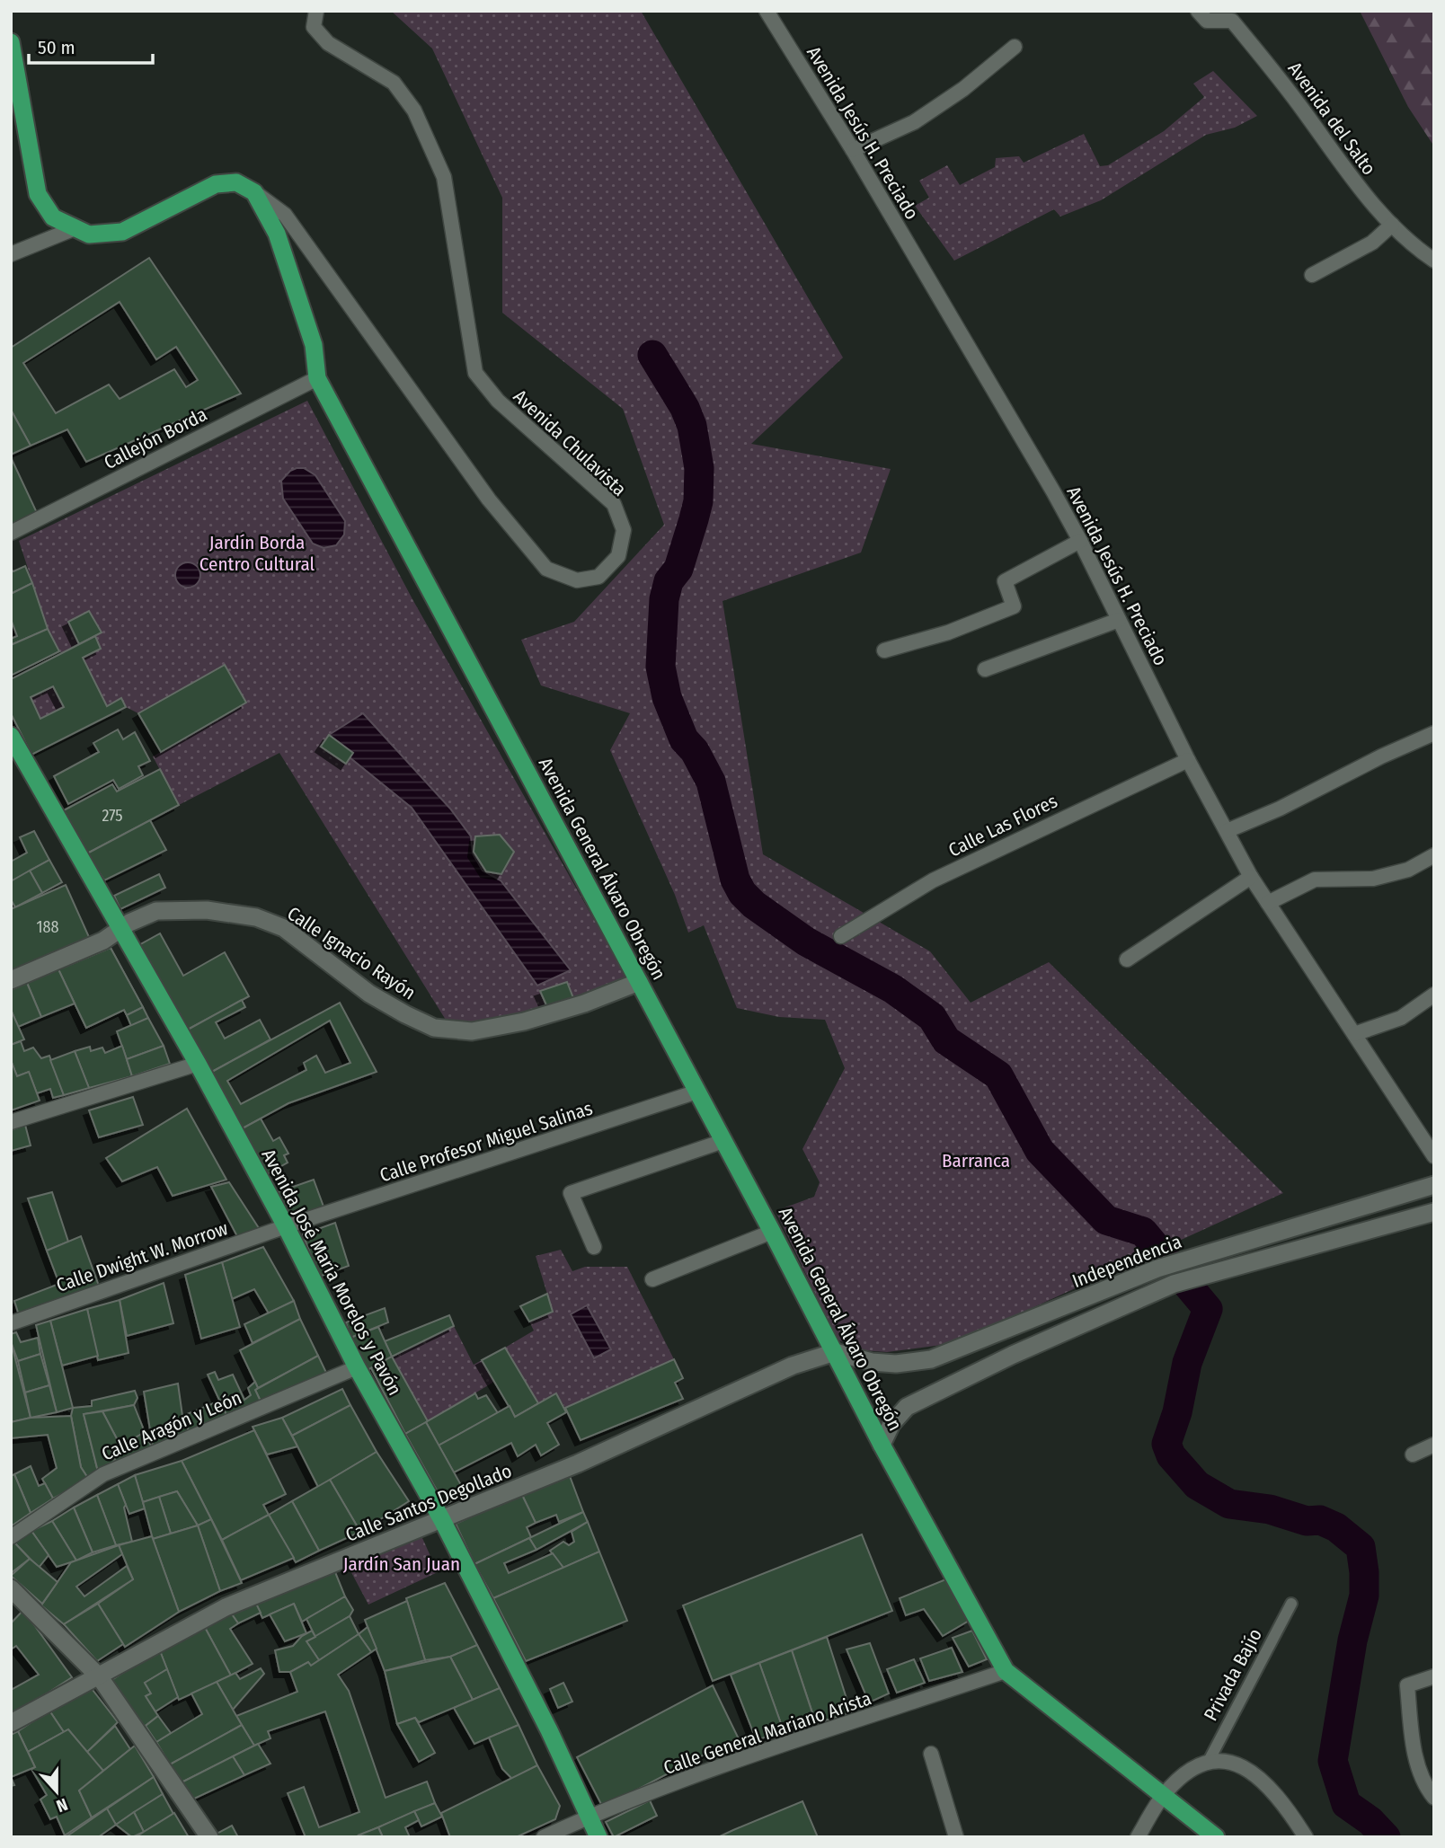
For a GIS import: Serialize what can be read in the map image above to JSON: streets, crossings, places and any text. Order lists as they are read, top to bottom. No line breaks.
{"streets":{"main road":["Avenida General Álvaro Obregón","Avenida José María Morelos y Pavón"],"street":["Avenida del Salto","Avenida Jesús H. Preciado","Callejón Borda","Avenida Chulavista","Calle Las Flores","Calle Ignacio Rayón","Calle Profesor Miguel Salinas","Calle Dwight W. Morrow","Independencia","Calle Aragón y León","Calle Santos Degollado","Privada Bajío","Calle General Mariano Arista"]},"crossings":[["Avenida Jesús H. Preciado","Calle Las Flores"],["Callejón Borda","Avenida General Álvaro Obregón"],["Avenida Chulavista","Avenida General Álvaro Obregón"],["Avenida General Álvaro Obregón","Calle Ignacio Rayón"],["Avenida General Álvaro Obregón","Calle Profesor Miguel Salinas"],["Avenida General Álvaro Obregón","Independencia"],["Avenida General Álvaro Obregón","Calle Santos Degollado"],["Avenida General Álvaro Obregón","Calle General Mariano Arista"],["Calle Ignacio Rayón","Avenida José María Morelos y Pavón"],["Calle Profesor Miguel Salinas","Calle Dwight W. Morrow"],["Calle Profesor Miguel Salinas","Avenida José María Morelos y Pavón"],["Calle Dwight W. Morrow","Avenida José María Morelos y Pavón"],["Independencia","Calle Santos Degollado"],["Avenida José María Morelos y Pavón","Calle Aragón y León"],["Avenida José María Morelos y Pavón","Calle Santos Degollado"],["Avenida José María Morelos y Pavón","Calle General Mariano Arista"]],"parks":["Jardín Borda Centro Cultural","Barranca","Jardín San Juan"],"house_numbers":["275","188"],"scale_bar":"50 m","north":"bottom"}
